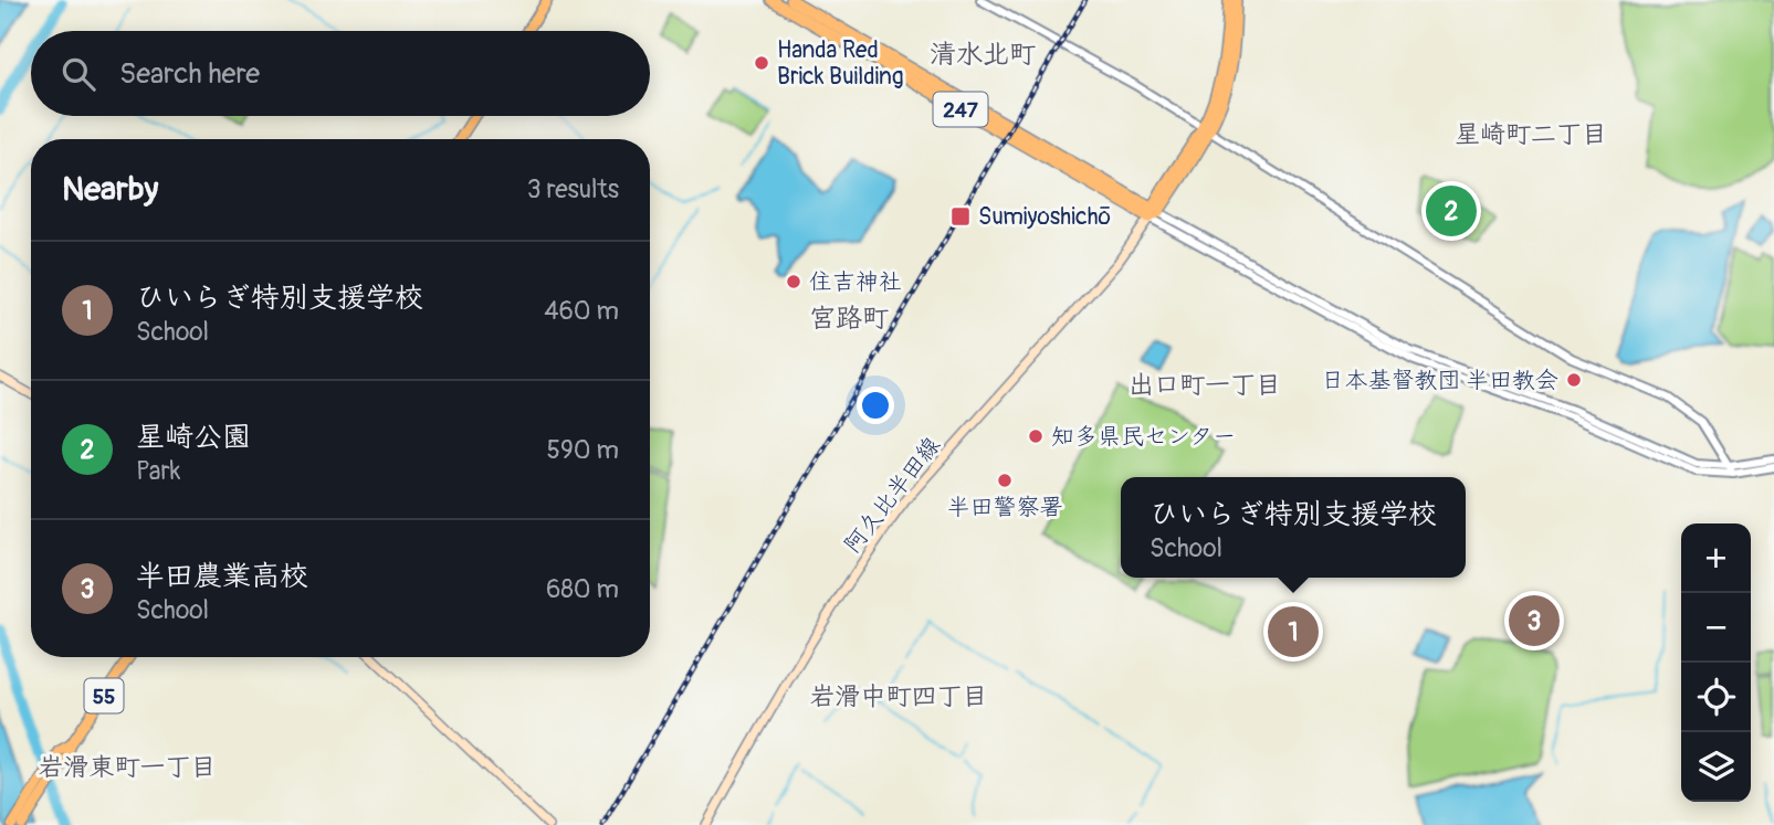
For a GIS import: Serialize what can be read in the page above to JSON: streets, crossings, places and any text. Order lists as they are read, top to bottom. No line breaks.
{"streets":{"highway":["247"],"main road":["阿久比半田線","55"]},"crossings":[["247","阿久比半田線"]],"districts":["清水北町","星崎町二丁目","宮路町","出口町一丁目","岩滑中町四丁目","岩滑東町一丁目"],"places":{"other":["Handa Red Brick Building","住吉神社","日本基督教団 半田教会","知多県民センター","半田警察署"],"transit":["Sumiyoshichō"]},"page":{"search":"Search here","heading":["Nearby","3 results"],"pins":["2","3","1"],"list":[{"mark":"1","name":"ひいらぎ特別支援学校","note":"School","value":"460 m"},{"mark":"2","name":"星崎公園","note":"Park","value":"590 m"},{"mark":"3","name":"半田農業高校","note":"School","value":"680 m"}],"popup":["ひいらぎ特別支援学校","School"],"map_buttons":["+","−"]}}
